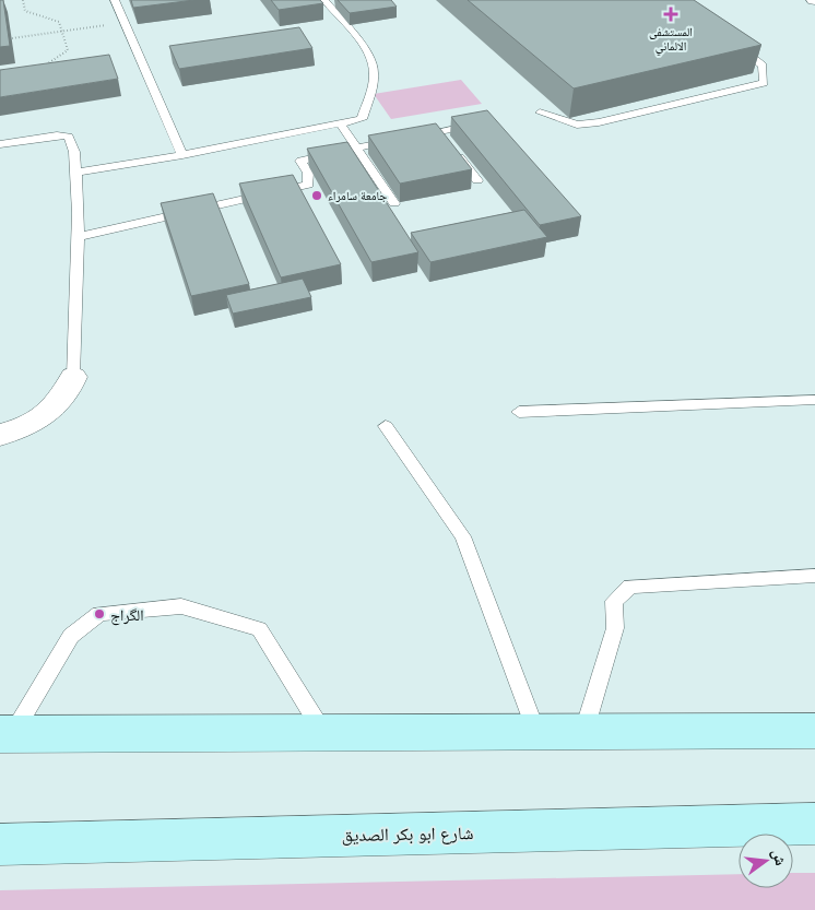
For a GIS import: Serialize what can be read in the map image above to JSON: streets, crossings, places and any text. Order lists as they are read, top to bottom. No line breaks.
{"streets":{"main road":["شارع ابو بكر الصديق"]},"places":{"health":["المستشفى الالماني"],"other":["جامعة سامراء","الگراج"]},"north":"right"}
